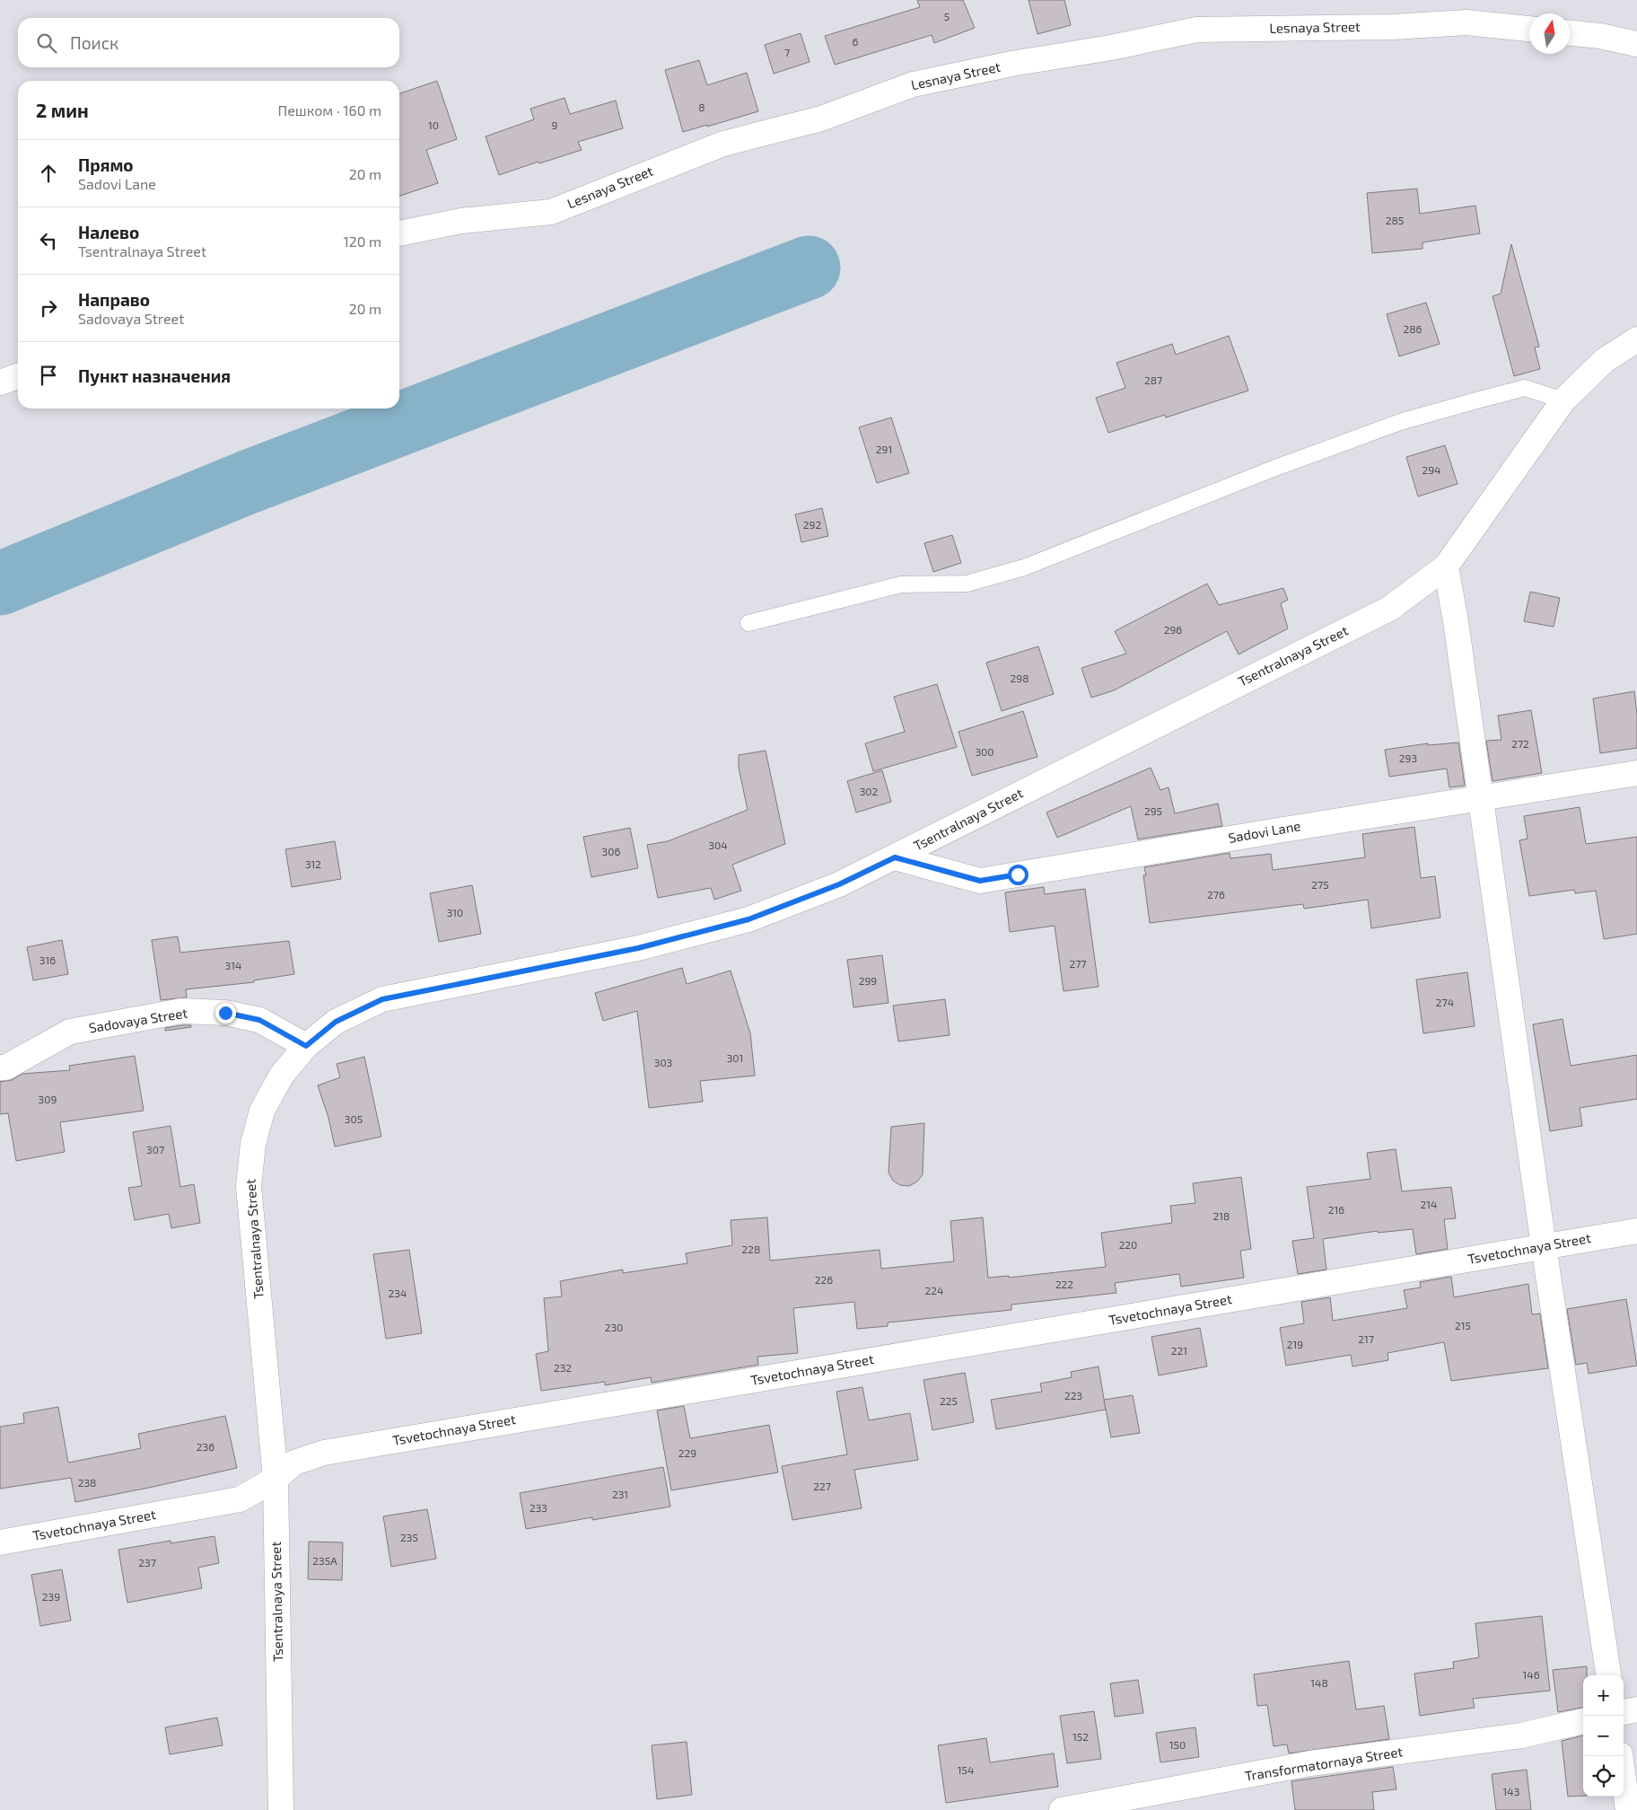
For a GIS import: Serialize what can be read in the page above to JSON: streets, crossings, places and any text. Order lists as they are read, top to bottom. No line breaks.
{"streets":{"street":["Lesnaya Street","Tsentralnaya Street","Sadovi Lane","Sadovaya Street","Tsvetochnaya Street","Transformatornaya Street"]},"crossings":[["Tsentralnaya Street","Sadovi Lane"],["Tsentralnaya Street","Sadovaya Street"],["Tsentralnaya Street","Tsvetochnaya Street"]],"house_numbers":["5","6","7","8","10","9","285","286","287","291","294","292","296","298","272","300","293","302","295","304","306","312","275","276","310","316","277","314","299","274","301","303","309","305","307","214","216","218","220","228","226","222","224","234","215","230","217","219","221","232","223","225","236","229","238","227","231","233","235","235А","237","239","146","148","152","150","154","143"],"north":"top","page":{"search":"Поиск","heading":["2 мин","Пешком · 160 m"],"list":[["Прямо","Sadovi Lane","20 m"],["Налево","Tsentralnaya Street","120 m"],["Направо","Sadovaya Street","20 m"],"Пункт назначения"],"map_buttons":["+","−"]}}
